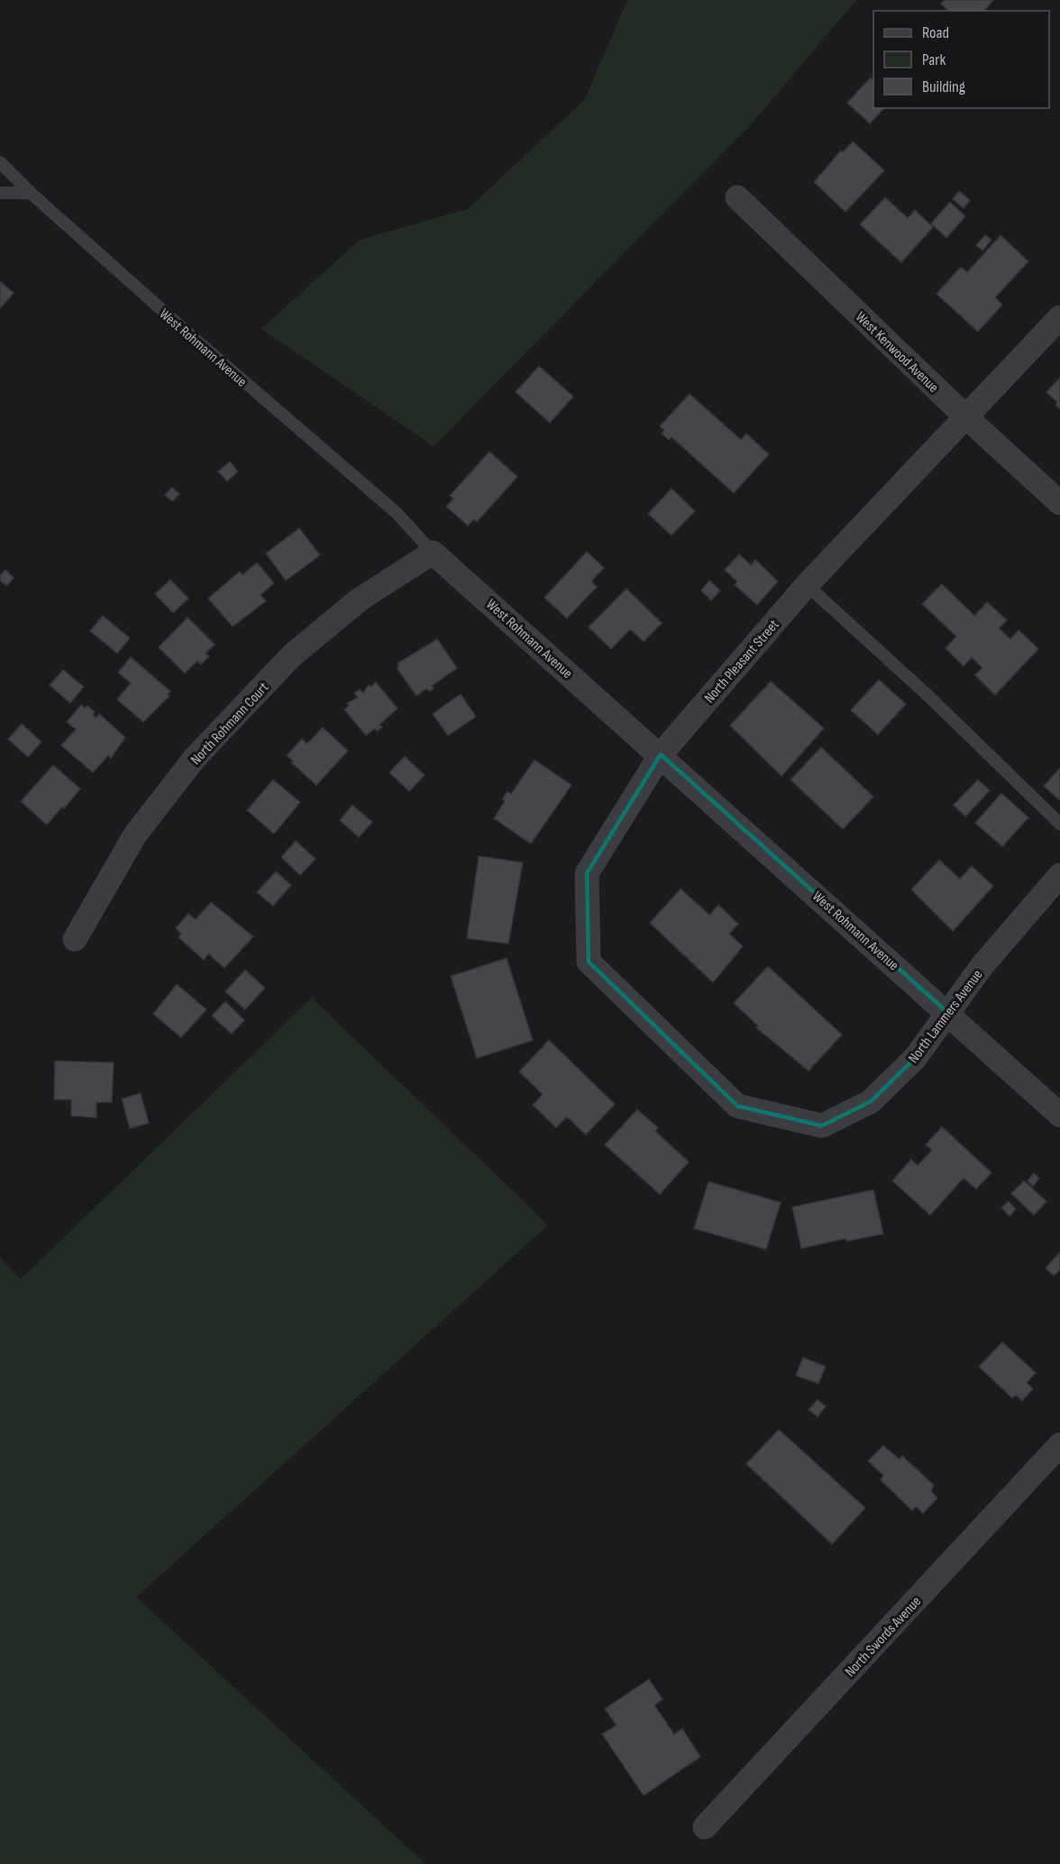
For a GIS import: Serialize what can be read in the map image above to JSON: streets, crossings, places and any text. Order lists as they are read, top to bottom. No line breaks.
{"streets":{"street":["West Rohmann Avenue","West Kenwood Avenue","North Pleasant Street","North Rohmann Court","North Lammers Avenue","North Swords Avenue"]},"crossings":[["West Rohmann Avenue","North Pleasant Street"],["West Rohmann Avenue","North Rohmann Court"],["West Rohmann Avenue","North Lammers Avenue"],["West Kenwood Avenue","North Pleasant Street"],["North Pleasant Street","North Lammers Avenue"]],"legend":["Road","Park","Building"]}
